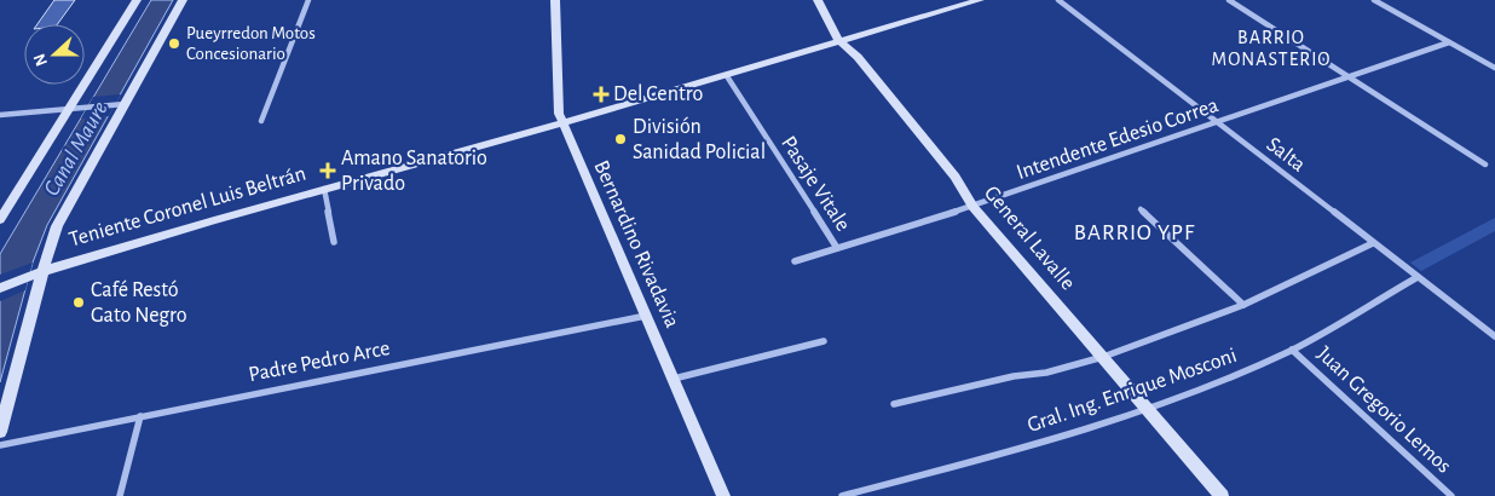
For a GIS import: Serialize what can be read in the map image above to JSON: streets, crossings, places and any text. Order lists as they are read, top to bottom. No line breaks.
{"streets":{"street":["Intendente Edesio Correa","Salta","Pasaje Vitale","Teniente Coronel Luis Beltrán","General Lavalle","Bernardino Rivadavia","Padre Pedro Arce","Gral. Ing. Enrique Mosconi","Juan Gregorio Lemos"]},"crossings":[["Intendente Edesio Correa","Salta"],["Intendente Edesio Correa","Pasaje Vitale"],["Intendente Edesio Correa","General Lavalle"],["Salta","Gral. Ing. Enrique Mosconi"],["Pasaje Vitale","Teniente Coronel Luis Beltrán"],["Teniente Coronel Luis Beltrán","General Lavalle"],["Teniente Coronel Luis Beltrán","Bernardino Rivadavia"],["General Lavalle","Gral. Ing. Enrique Mosconi"],["Bernardino Rivadavia","Padre Pedro Arce"],["Gral. Ing. Enrique Mosconi","Juan Gregorio Lemos"]],"districts":["BARRIO MONASTERIO","BARRIO YPF"],"water":["Canal Maure"],"places":{"other":["Pueyrredon Motos Concesionario","División Sanidad Policial","Café Restó Gato Negro"],"health":["Del Centro","Amano Sanatorio Privado"]},"north":"left"}
